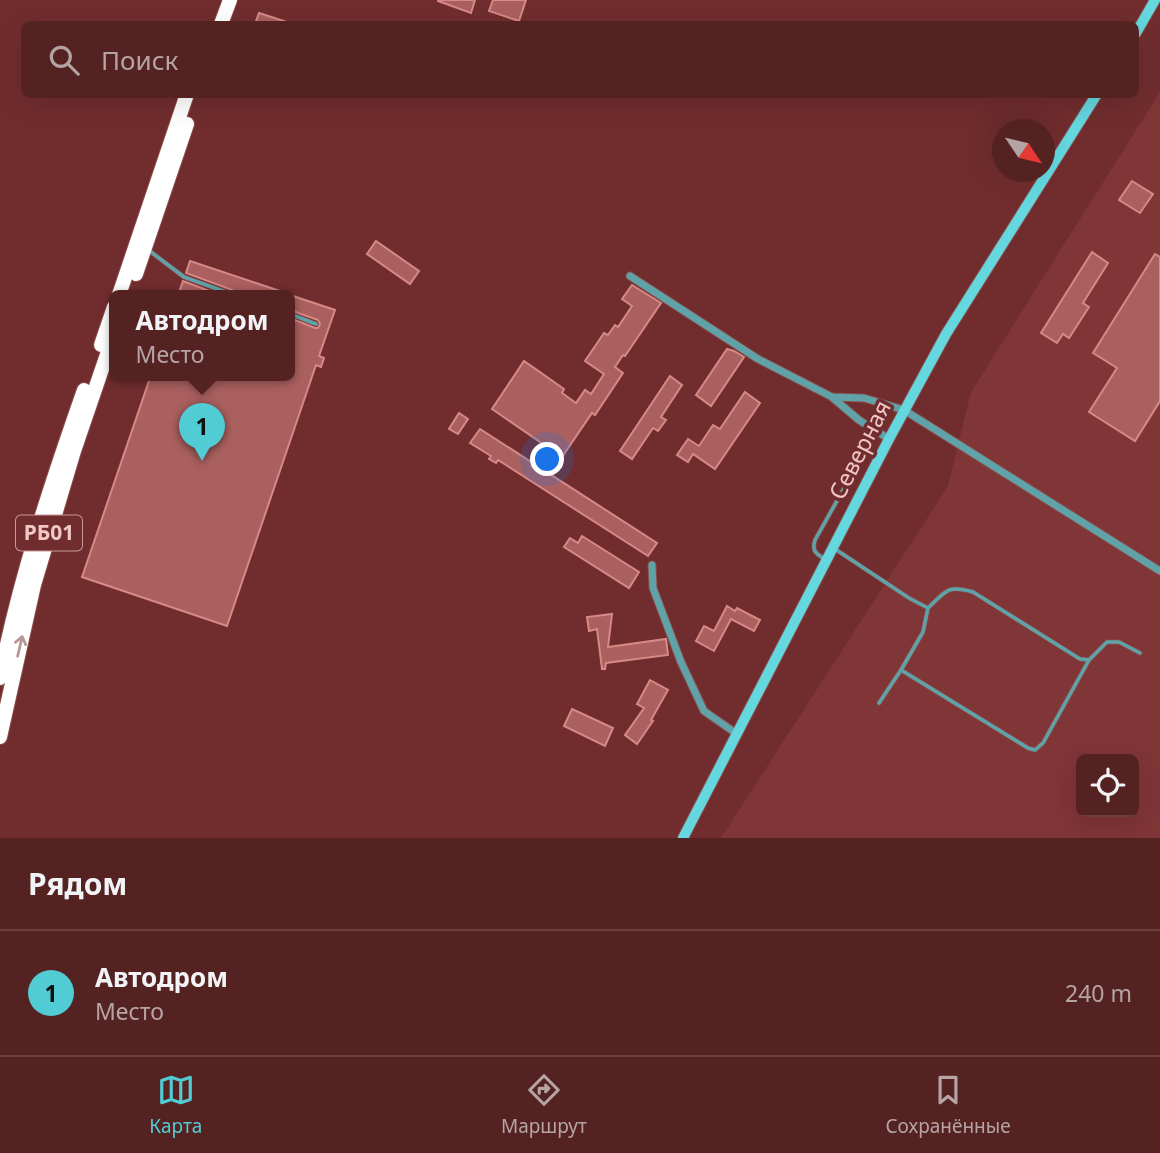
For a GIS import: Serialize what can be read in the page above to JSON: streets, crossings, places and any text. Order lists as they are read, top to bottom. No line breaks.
{"streets":{"highway":["РБ01"],"main road":["Северная"]},"north":"bottom right","page":{"search":"Поиск","popup":["Автодром","Место"],"pins":"1","heading":"Рядом","list":[{"mark":"1","name":"Автодром","note":"Место","value":"240 m"}],"nav":["Карта","Маршрут","Сохранённые"]}}
